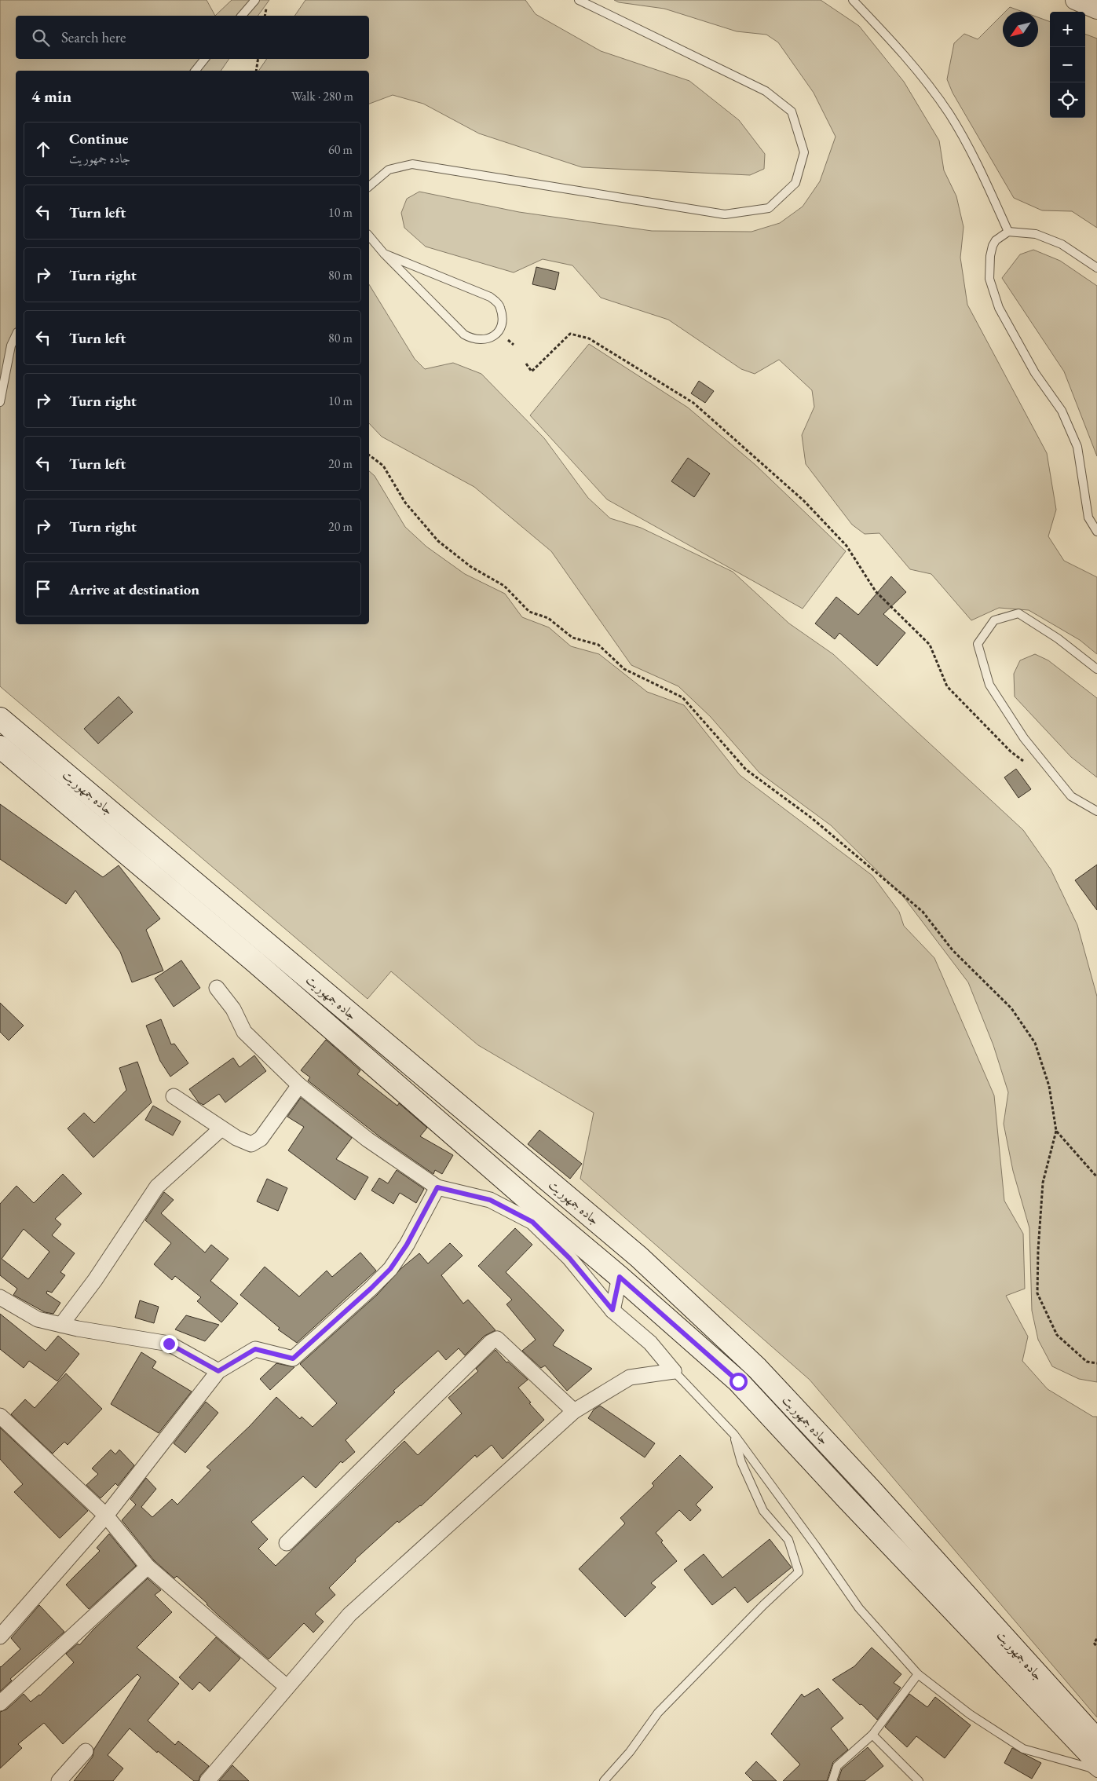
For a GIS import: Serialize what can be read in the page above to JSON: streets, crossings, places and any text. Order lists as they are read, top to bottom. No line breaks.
{"streets":{"main road":["جاده جمهوریت"]},"north":"bottom left","page":{"map_buttons":["+","−"],"search":"Search here","heading":["4 min","Walk · 280 m"],"list":[["Continue","جاده جمهوریت","60 m"],["Turn left","10 m"],["Turn right","80 m"],["Turn left","80 m"],["Turn right","10 m"],["Turn left","20 m"],["Turn right","20 m"],"Arrive at destination"]}}
